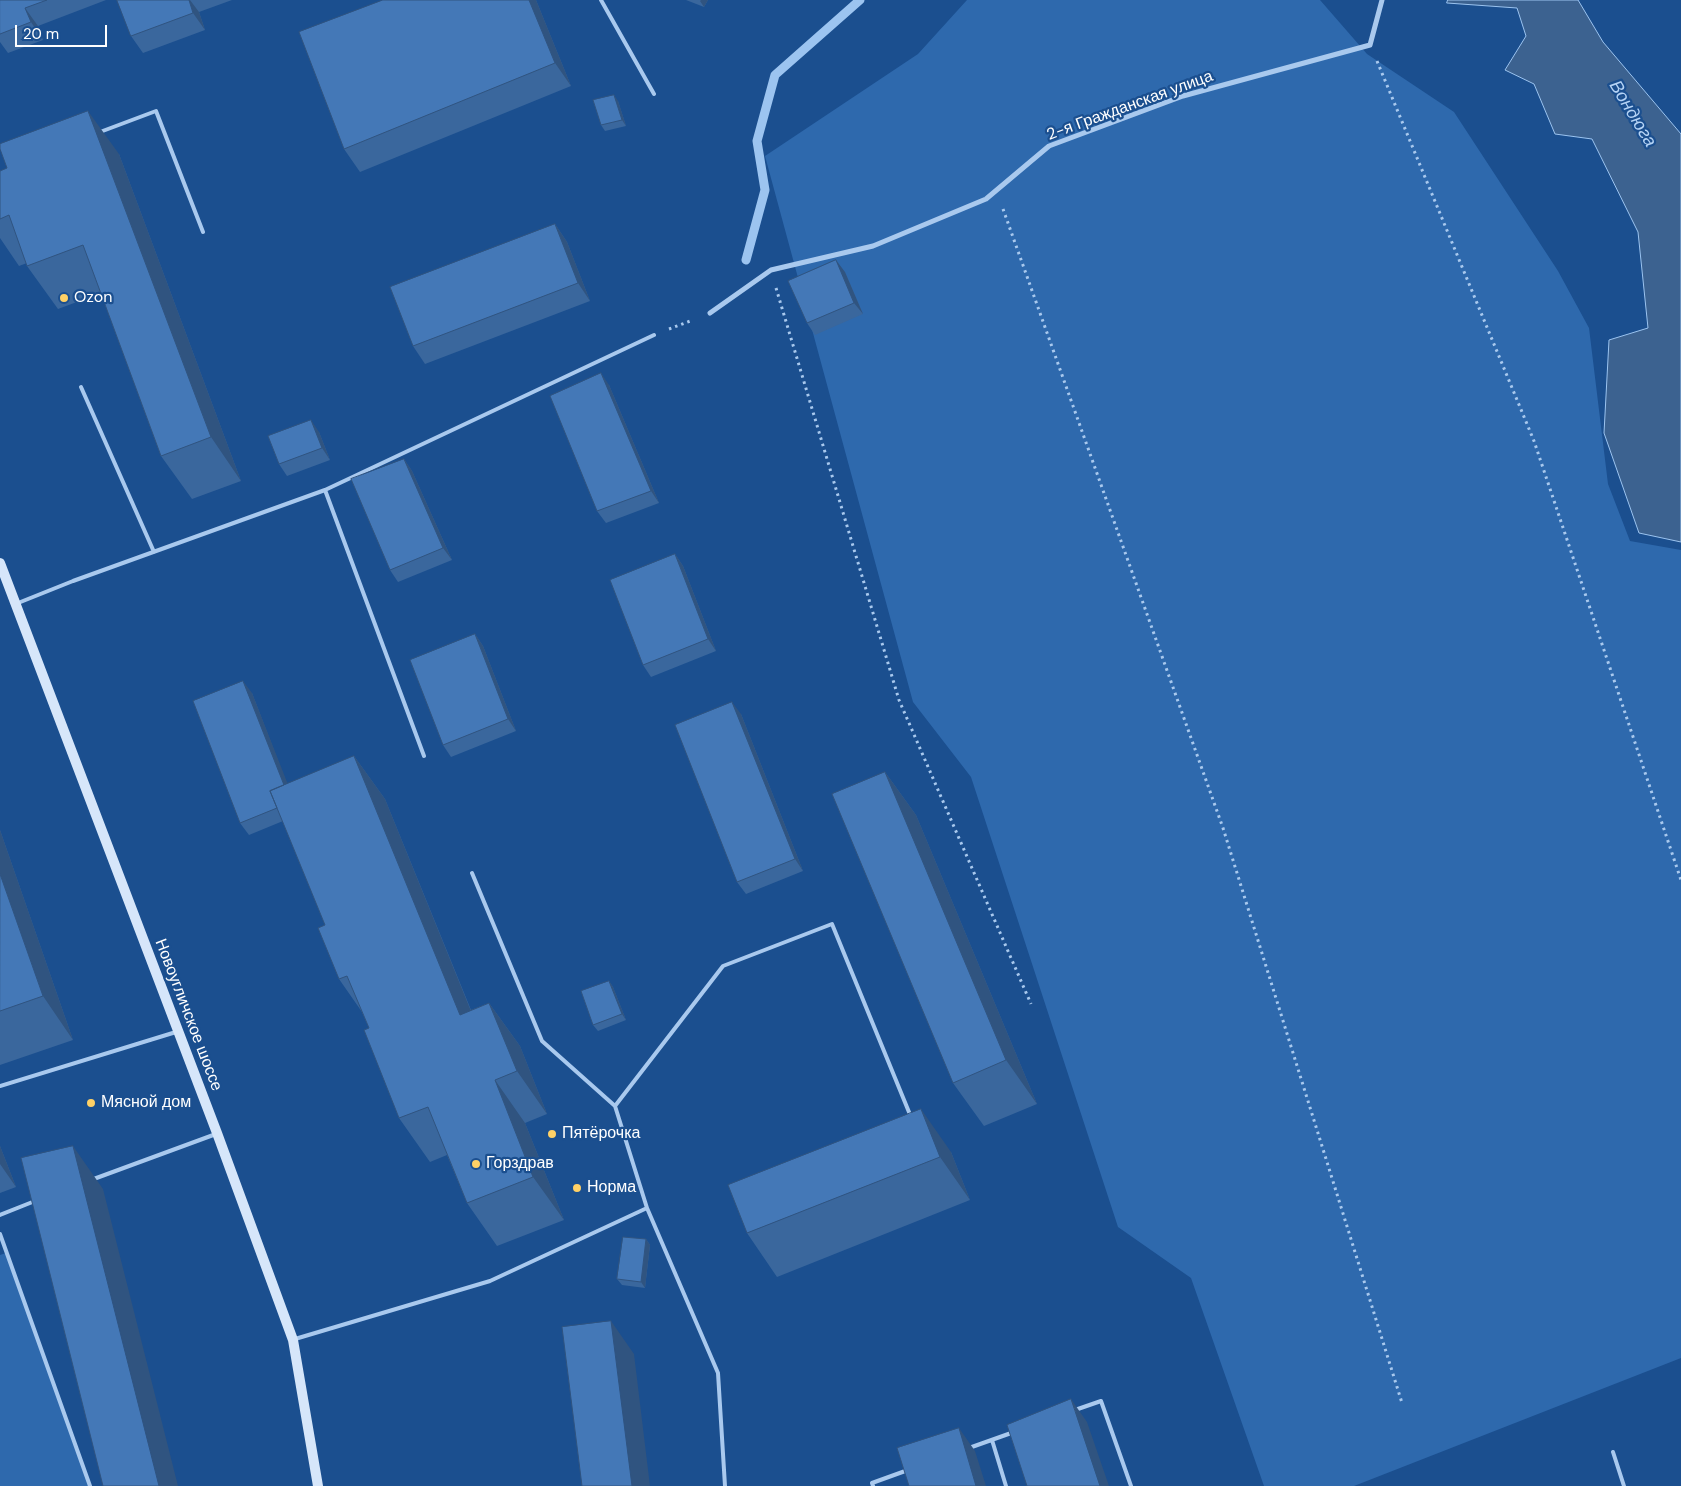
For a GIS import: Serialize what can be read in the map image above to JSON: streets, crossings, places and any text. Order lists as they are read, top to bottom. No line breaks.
{"streets":{"main road":["Новоугличское шоссе"],"street":["2-я Гражданская улица"]},"water":["Вондюга"],"places":["Ozon","Мясной дом","Пятёрочка","Горздрав","Норма"],"scale_bar":"20 m"}
